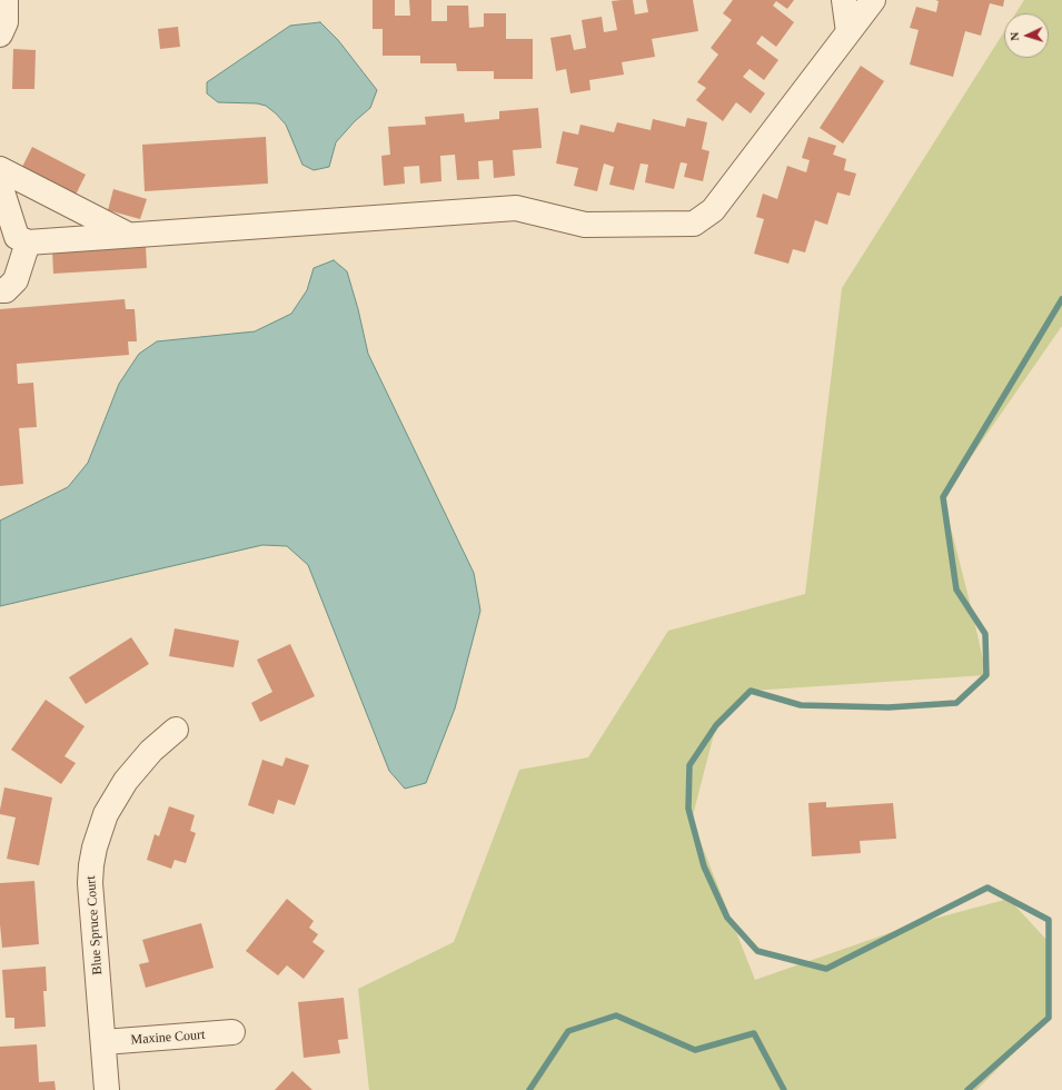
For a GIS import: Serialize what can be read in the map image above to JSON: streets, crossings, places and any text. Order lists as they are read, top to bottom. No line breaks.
{"streets":{"street":["Blue Spruce Court","Maxine Court"]},"crossings":[["Blue Spruce Court","Maxine Court"]],"north":"left"}
